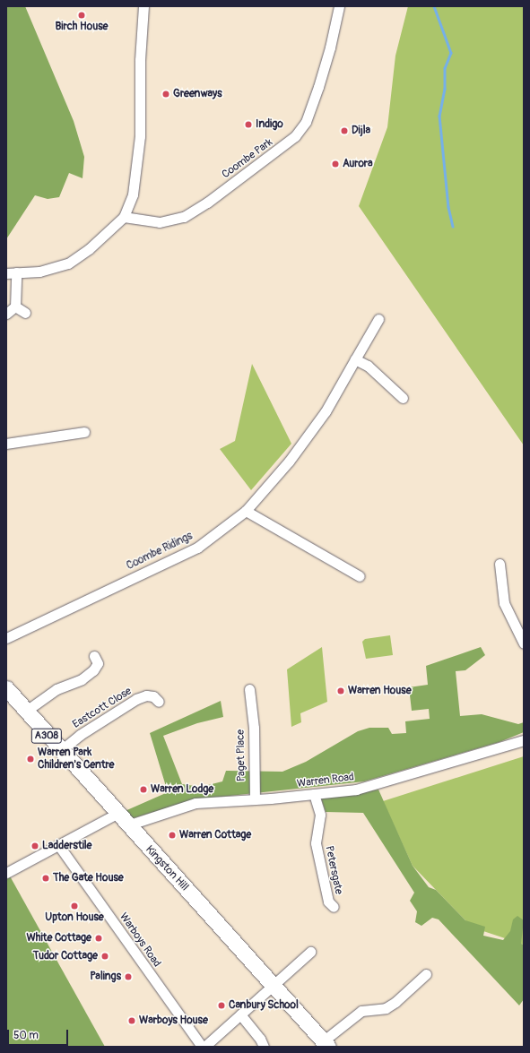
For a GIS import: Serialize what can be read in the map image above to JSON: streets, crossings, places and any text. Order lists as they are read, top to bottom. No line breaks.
{"streets":{"main road":["A308","Kingston Hill"],"street":["Coombe Park","Coombe Ridings","Eastcott Close","Paget Place","Warren Road","Petersgate","Warboys Road"]},"crossings":[["Eastcott Close","Kingston Hill"],["Paget Place","Warren Road"],["Warren Road","Kingston Hill"],["Warren Road","Petersgate"]],"places":["Birch House","Greenways","Indigo","Dijla","Aurora","Warren House","Warren Park Children's Centre","Warren Lodge","Warren Cottage","Ladderstile","The Gate House","Upton House","White Cottage","Tudor Cottage","Palings","Canbury School","Warboys House"],"scale_bar":"50 m"}
